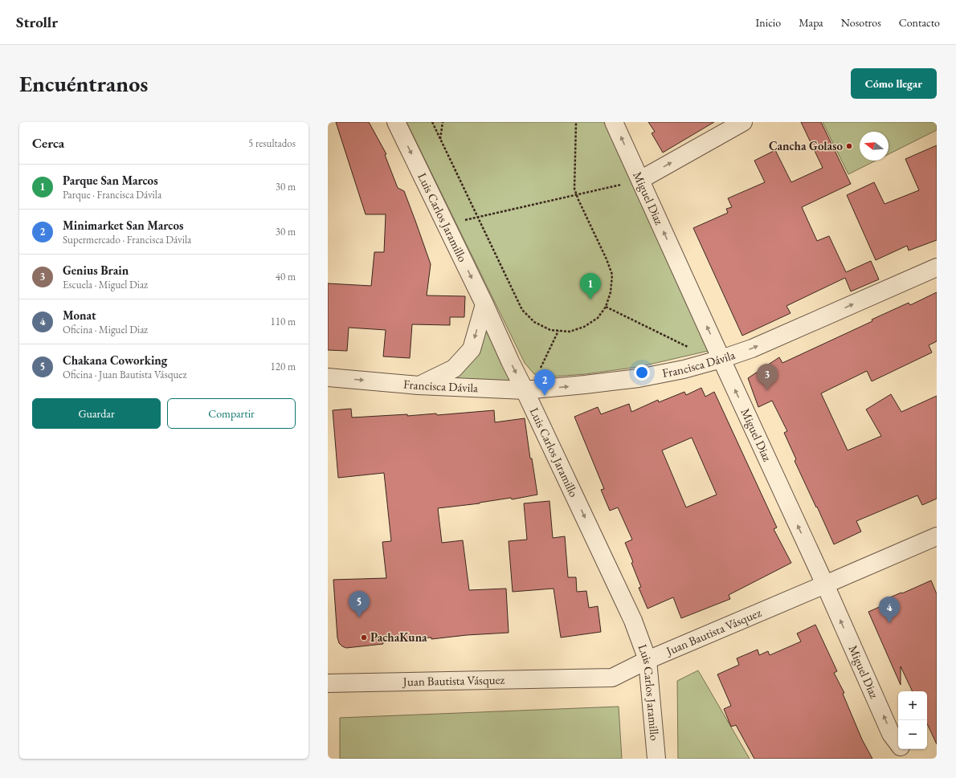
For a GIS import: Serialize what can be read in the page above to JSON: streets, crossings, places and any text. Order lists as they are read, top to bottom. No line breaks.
{"streets":{"street":["Miguel Diaz","Luis Carlos Jaramillo","Francisca Dávila","Juan Bautista Vásquez"]},"crossings":[["Miguel Diaz","Francisca Dávila"],["Miguel Diaz","Juan Bautista Vásquez"],["Luis Carlos Jaramillo","Francisca Dávila"],["Luis Carlos Jaramillo","Juan Bautista Vásquez"]],"one_way":["Miguel Diaz","Luis Carlos Jaramillo","Francisca Dávila"],"places":["Cancha Golaso","PachaKuna"],"north":"left","page":{"header":"Strollr","nav":["Inicio","Mapa","Nosotros","Contacto"],"buttons":["Cómo llegar",["Guardar","Compartir"]],"title":"Encuéntranos","heading":["Cerca","5 resultados"],"list":[{"mark":"1","name":"Parque San Marcos","note":"Parque · Francisca Dávila","value":"30 m"},{"mark":"2","name":"Minimarket San Marcos","note":"Supermercado · Francisca Dávila","value":"30 m"},{"mark":"3","name":"Genius Brain","note":"Escuela · Miguel Diaz","value":"40 m"},{"mark":"4","name":"Monat","note":"Oficina · Miguel Diaz","value":"110 m"},{"mark":"5","name":"Chakana Coworking","note":"Oficina · Juan Bautista Vásquez","value":"120 m"}],"pins":["1","3","2","5","4"],"map_buttons":["+","−"]}}
